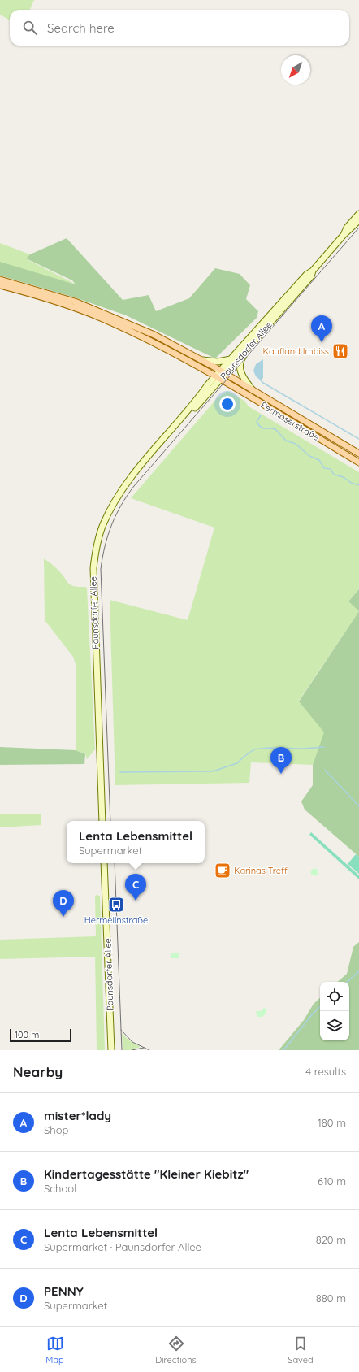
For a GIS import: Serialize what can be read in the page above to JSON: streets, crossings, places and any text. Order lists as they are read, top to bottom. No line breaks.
{"streets":{"main road":["Paunsdorfer Allee","Permoserstraße"]},"crossings":[["Paunsdorfer Allee","Permoserstraße"]],"places":{"restaurant":["Kaufland Imbiss"],"cafe":["Karinas Treff"],"bus stop":["Hermelinstraße"]},"scale_bar":"100 m","north":"bottom left","page":{"search":"Search here","pins":["A","B","C","D"],"popup":["Lenta Lebensmittel","Supermarket"],"scale":"100 m","heading":["Nearby","4 results"],"list":[{"mark":"A","name":"mister*lady","note":"Shop","value":"180 m"},{"mark":"B","name":"Kindertagesstätte \"Kleiner Kiebitz\"","note":"School","value":"610 m"},{"mark":"C","name":"Lenta Lebensmittel","note":"Supermarket · Paunsdorfer Allee","value":"820 m"},{"mark":"D","name":"PENNY","note":"Supermarket","value":"880 m"}],"nav":["Map","Directions","Saved"]}}
